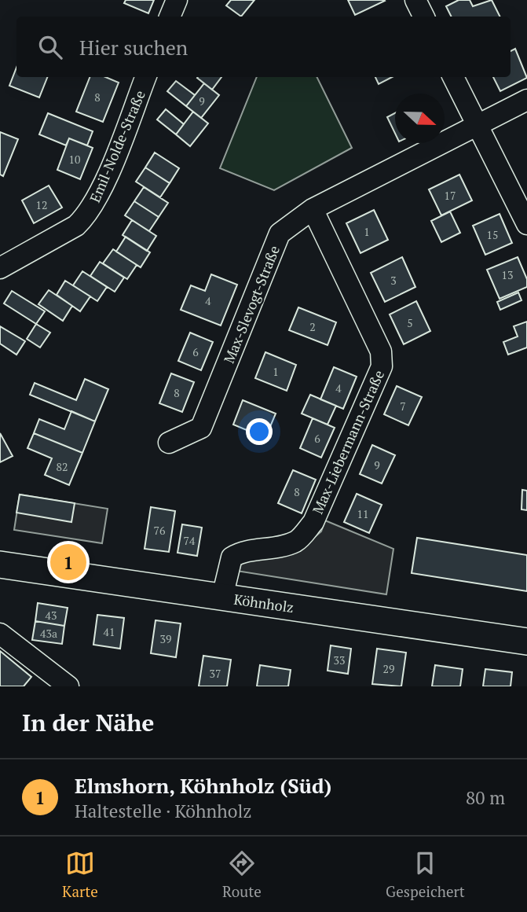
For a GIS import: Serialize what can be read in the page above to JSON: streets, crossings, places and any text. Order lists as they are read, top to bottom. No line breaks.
{"streets":{"main road":["Köhnholz"],"street":["Emil-Nolde-Straße","Max-Slevogt-Straße","Max-Liebermann-Straße"]},"crossings":[["Max-Slevogt-Straße","Max-Liebermann-Straße"],["Max-Liebermann-Straße","Köhnholz"]],"house_numbers":["8","9","10","17","12","1","15","13","3","4","5","2","6","1","4","8","7","6","9","82","8","11","76","74","43","41","43a","39","33","29","37"],"north":"right","page":{"search":"Hier suchen","pins":"1","heading":"In der Nähe","list":[{"mark":"1","name":"Elmshorn, Köhnholz (Süd)","note":"Haltestelle · Köhnholz","value":"80 m"}],"nav":["Karte","Route","Gespeichert"]}}
